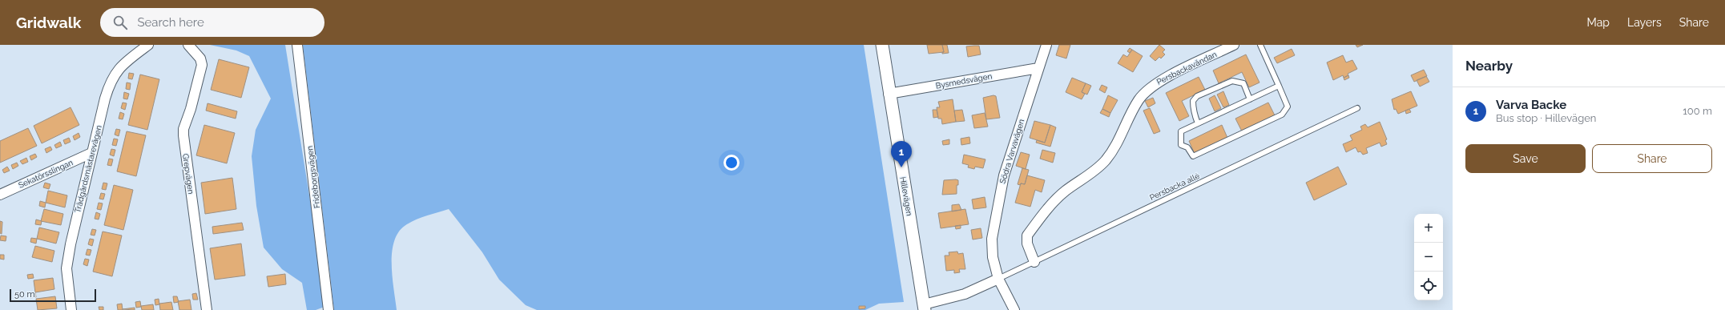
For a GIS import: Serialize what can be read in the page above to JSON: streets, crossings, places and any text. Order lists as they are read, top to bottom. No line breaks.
{"streets":{"street":["Persbackavändan","Bysmedsvägen","Södra Varvavägen","Trädgårdsmästarevägen","Sekatörsslingan","Grepvägen","Frideborgsvägen","Hillevägen"],"lane":["Persbacka allé"]},"crossings":[["Persbackavändan","Persbacka allé"],["Bysmedsvägen","Södra Varvavägen"],["Bysmedsvägen","Hillevägen"],["Södra Varvavägen","Persbacka allé"],["Trädgårdsmästarevägen","Sekatörsslingan"]],"scale_bar":"50 m","page":{"header":"Gridwalk","search":"Search here","nav":["Map","Layers","Share"],"heading":"Nearby","list":[{"mark":"1","name":"Varva Backe","note":"Bus stop · Hillevägen","value":"100 m"}],"buttons":["Save","Share"],"pins":"1","map_buttons":["+","−"],"scale":"50 m"}}
